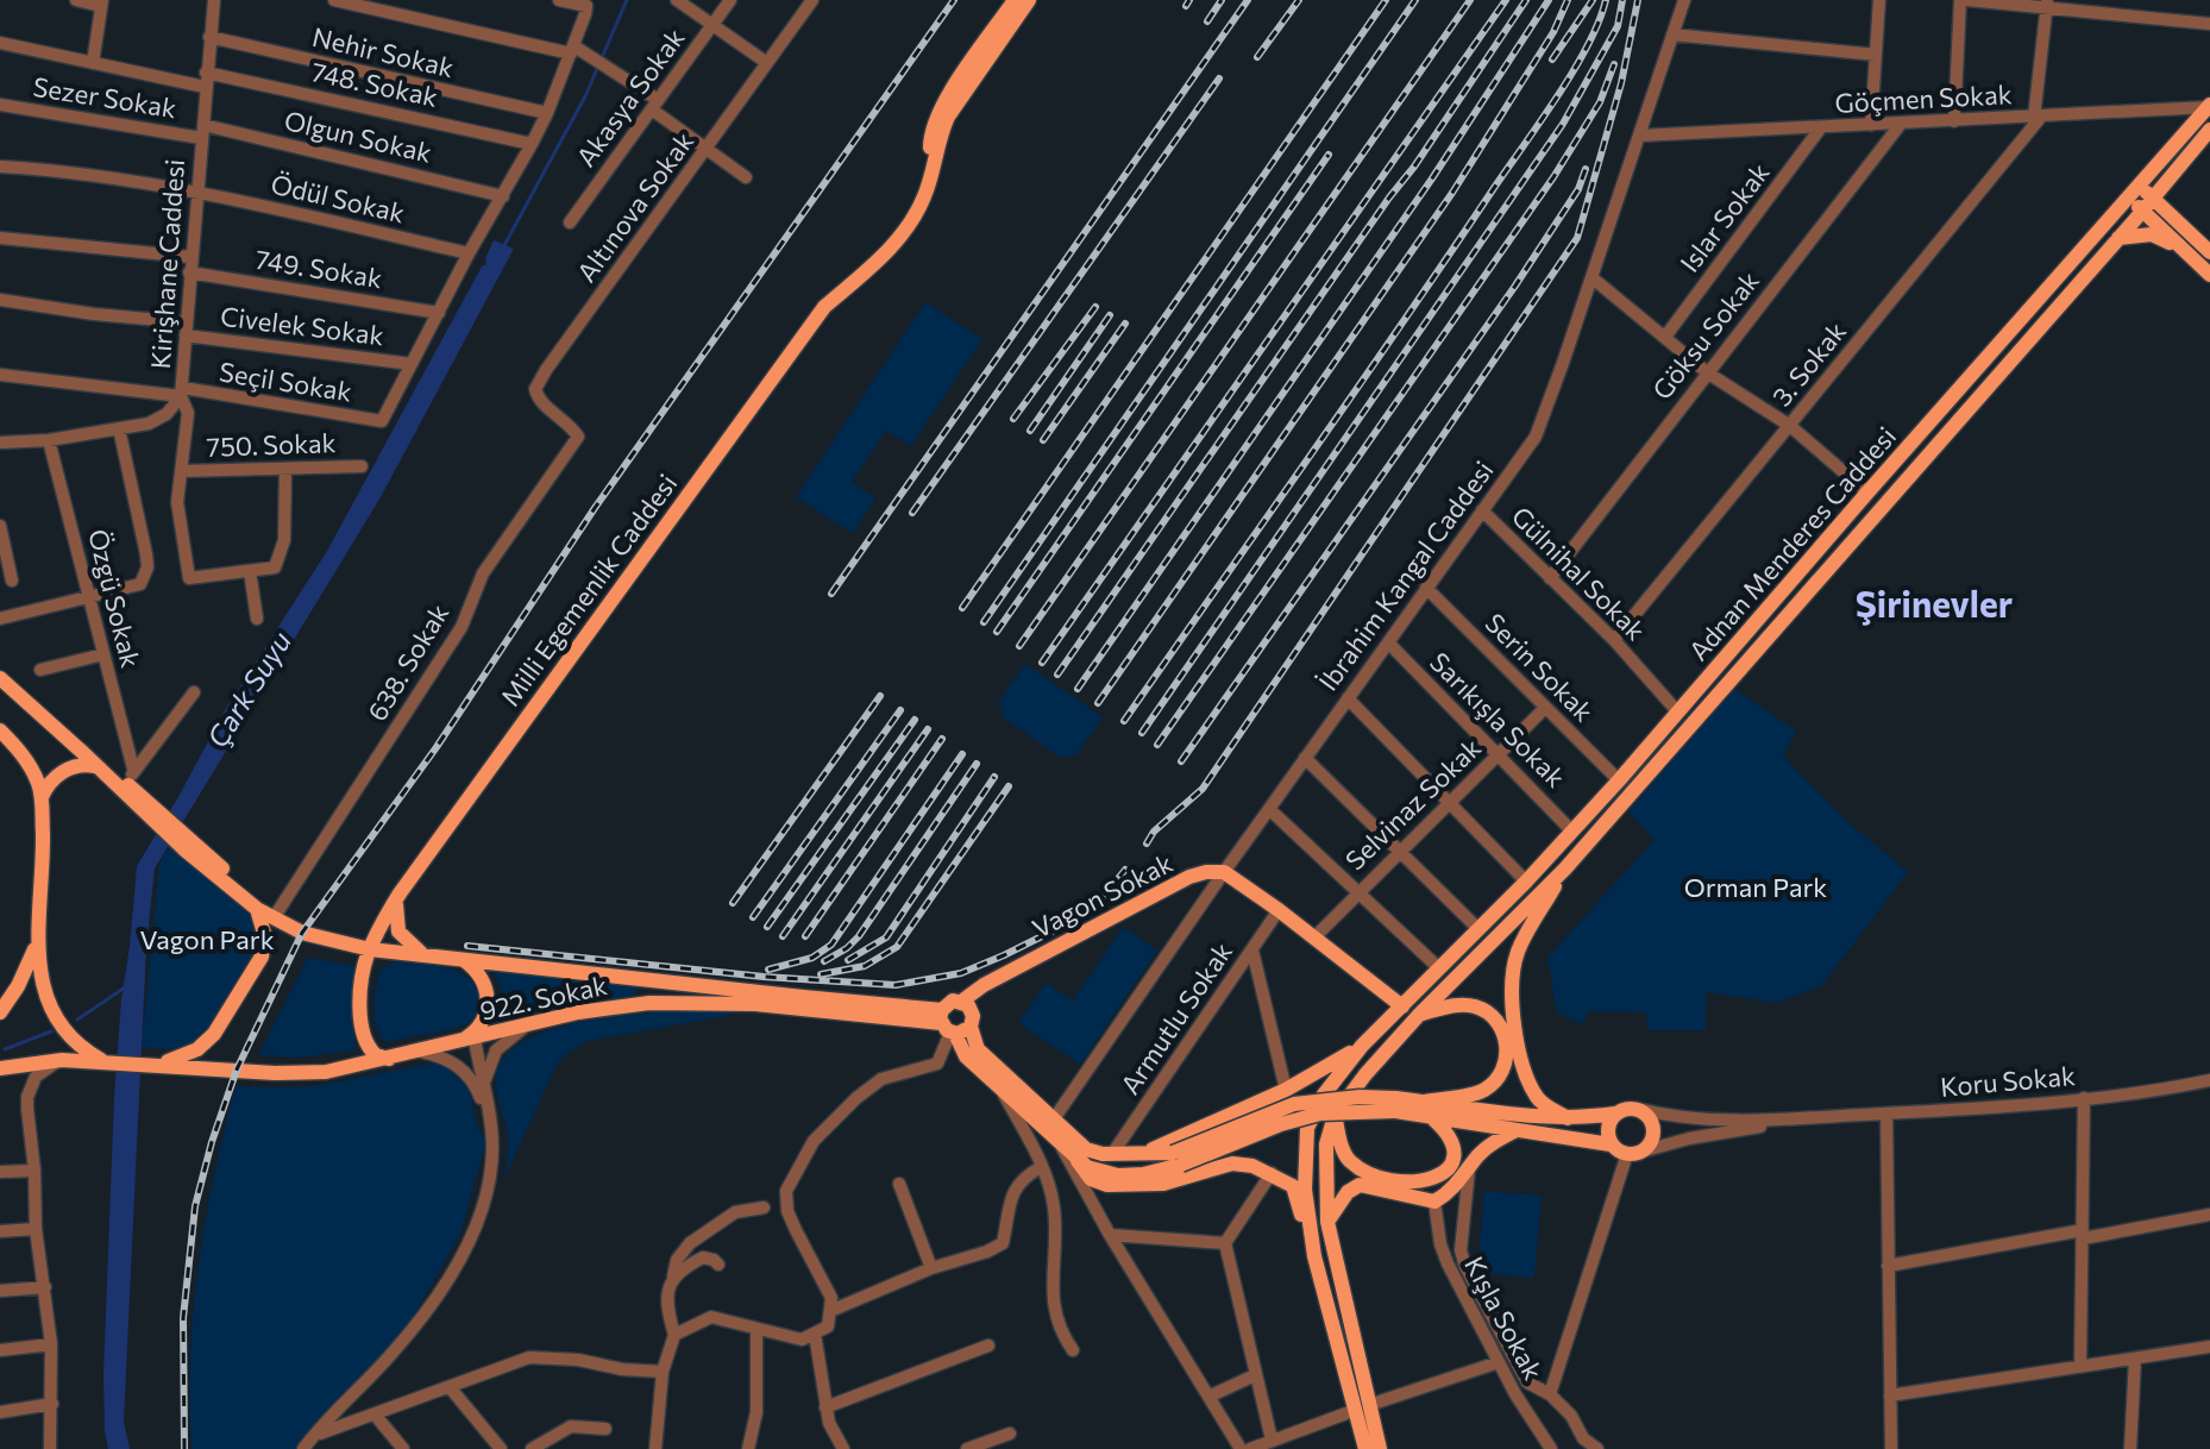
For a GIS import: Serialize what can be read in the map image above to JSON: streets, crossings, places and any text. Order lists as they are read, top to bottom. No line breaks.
{"streets":{"main road":["Adnan Menderes Caddesi","Milli Egemenlik Caddesi","Vagon Sokak","922. Sokak"],"street":["Nehir Sokak","748. Sokak","Sezer Sokak","Akasya Sokak","Göçmen Sokak","Olgun Sokak","Ödül Sokak","Altınova Sokak","Islar Sokak","Kirişhane Caddesi","749. Sokak","Civelek Sokak","Göksu Sokak","3. Sokak","Seçil Sokak","750. Sokak","Gülnihal Sokak","İbrahim Kangal Caddesi","Özgü Sokak","638. Sokak","Serin Sokak","Sarıkışla Sokak","Selvinaz Sokak","Armutlu Sokak","Koru Sokak","Kışla Sokak"]},"crossings":[["Nehir Sokak","Kirişhane Caddesi"],["748. Sokak","Kirişhane Caddesi"],["Sezer Sokak","Olgun Sokak"],["Sezer Sokak","Kirişhane Caddesi"],["Göçmen Sokak","Islar Sokak"],["Göçmen Sokak","Göksu Sokak"],["Göçmen Sokak","3. Sokak"],["Göçmen Sokak","Adnan Menderes Caddesi"],["Göçmen Sokak","İbrahim Kangal Caddesi"],["Olgun Sokak","Kirişhane Caddesi"],["Ödül Sokak","Kirişhane Caddesi"],["Altınova Sokak","638. Sokak"],["Kirişhane Caddesi","749. Sokak"],["Kirişhane Caddesi","Civelek Sokak"],["Kirişhane Caddesi","Seçil Sokak"],["Kirişhane Caddesi","Özgü Sokak"],["Civelek Sokak","Seçil Sokak"],["Göksu Sokak","Gülnihal Sokak"],["3. Sokak","Gülnihal Sokak"],["Adnan Menderes Caddesi","Gülnihal Sokak"],["Adnan Menderes Caddesi","Serin Sokak"],["Adnan Menderes Caddesi","Sarıkışla Sokak"],["Gülnihal Sokak","İbrahim Kangal Caddesi"],["İbrahim Kangal Caddesi","Serin Sokak"],["İbrahim Kangal Caddesi","Sarıkışla Sokak"],["İbrahim Kangal Caddesi","Vagon Sokak"],["Milli Egemenlik Caddesi","922. Sokak"],["638. Sokak","922. Sokak"],["Serin Sokak","Selvinaz Sokak"],["Sarıkışla Sokak","Selvinaz Sokak"],["Vagon Sokak","922. Sokak"]],"districts":["Şirinevler"],"water":["Çark Suyu"],"parks":["Orman Park","Vagon Park"]}
